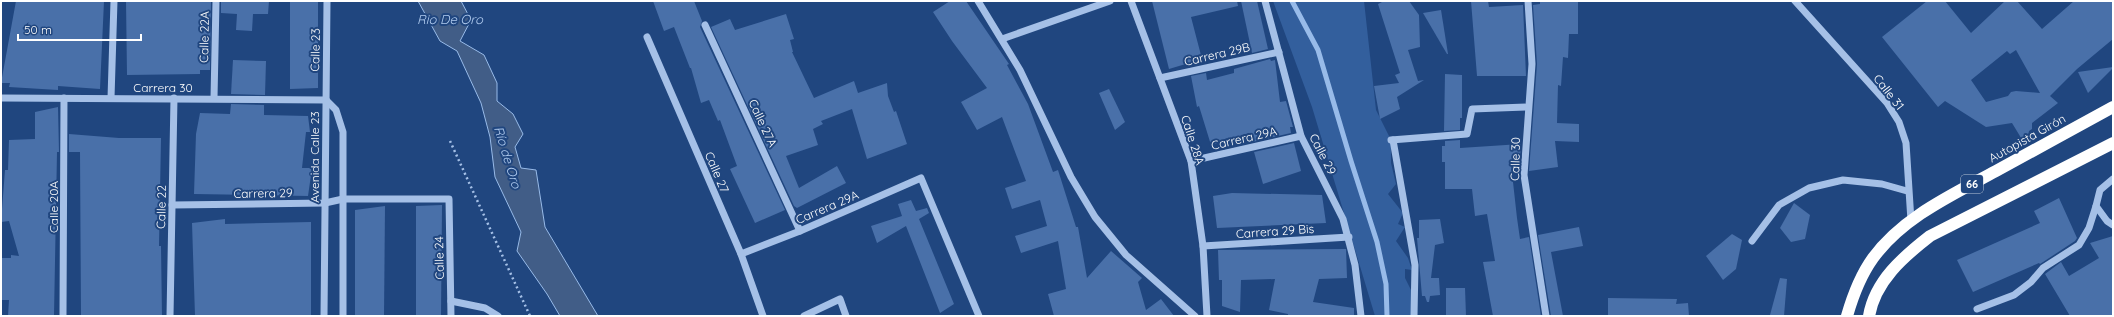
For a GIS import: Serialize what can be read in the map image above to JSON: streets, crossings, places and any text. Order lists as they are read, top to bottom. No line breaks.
{"streets":{"highway":["Autopista Girón","66"],"street":["Calle 22A","Calle 23","Carrera 29B","Carrera 30","Calle 31","Calle 27A","Carrera 29A","Calle 28A","Calle 29","Avenida Calle 23","Calle 30","Calle 27","Carrera 29","Calle 20A","Calle 22","Carrera 29 Bis","Calle 24"]},"crossings":[["Calle 22A","Carrera 30"],["Calle 23","Carrera 30"],["Calle 23","Avenida Calle 23"],["Carrera 29B","Calle 28A"],["Carrera 29B","Calle 29"],["Carrera 30","Avenida Calle 23"],["Carrera 30","Calle 20A"],["Carrera 30","Calle 22"],["Calle 31","Autopista Girón"],["Calle 27A","Carrera 29A"],["Carrera 29A","Calle 28A"],["Carrera 29A","Calle 29"],["Carrera 29A","Calle 27"],["Calle 28A","Carrera 29 Bis"],["Calle 29","Carrera 29 Bis"],["Avenida Calle 23","Carrera 29"],["Carrera 29","Calle 22"],["Carrera 29","Calle 24"]],"water":["Rio De Oro","Río de Oro"],"scale_bar":"50 m"}
